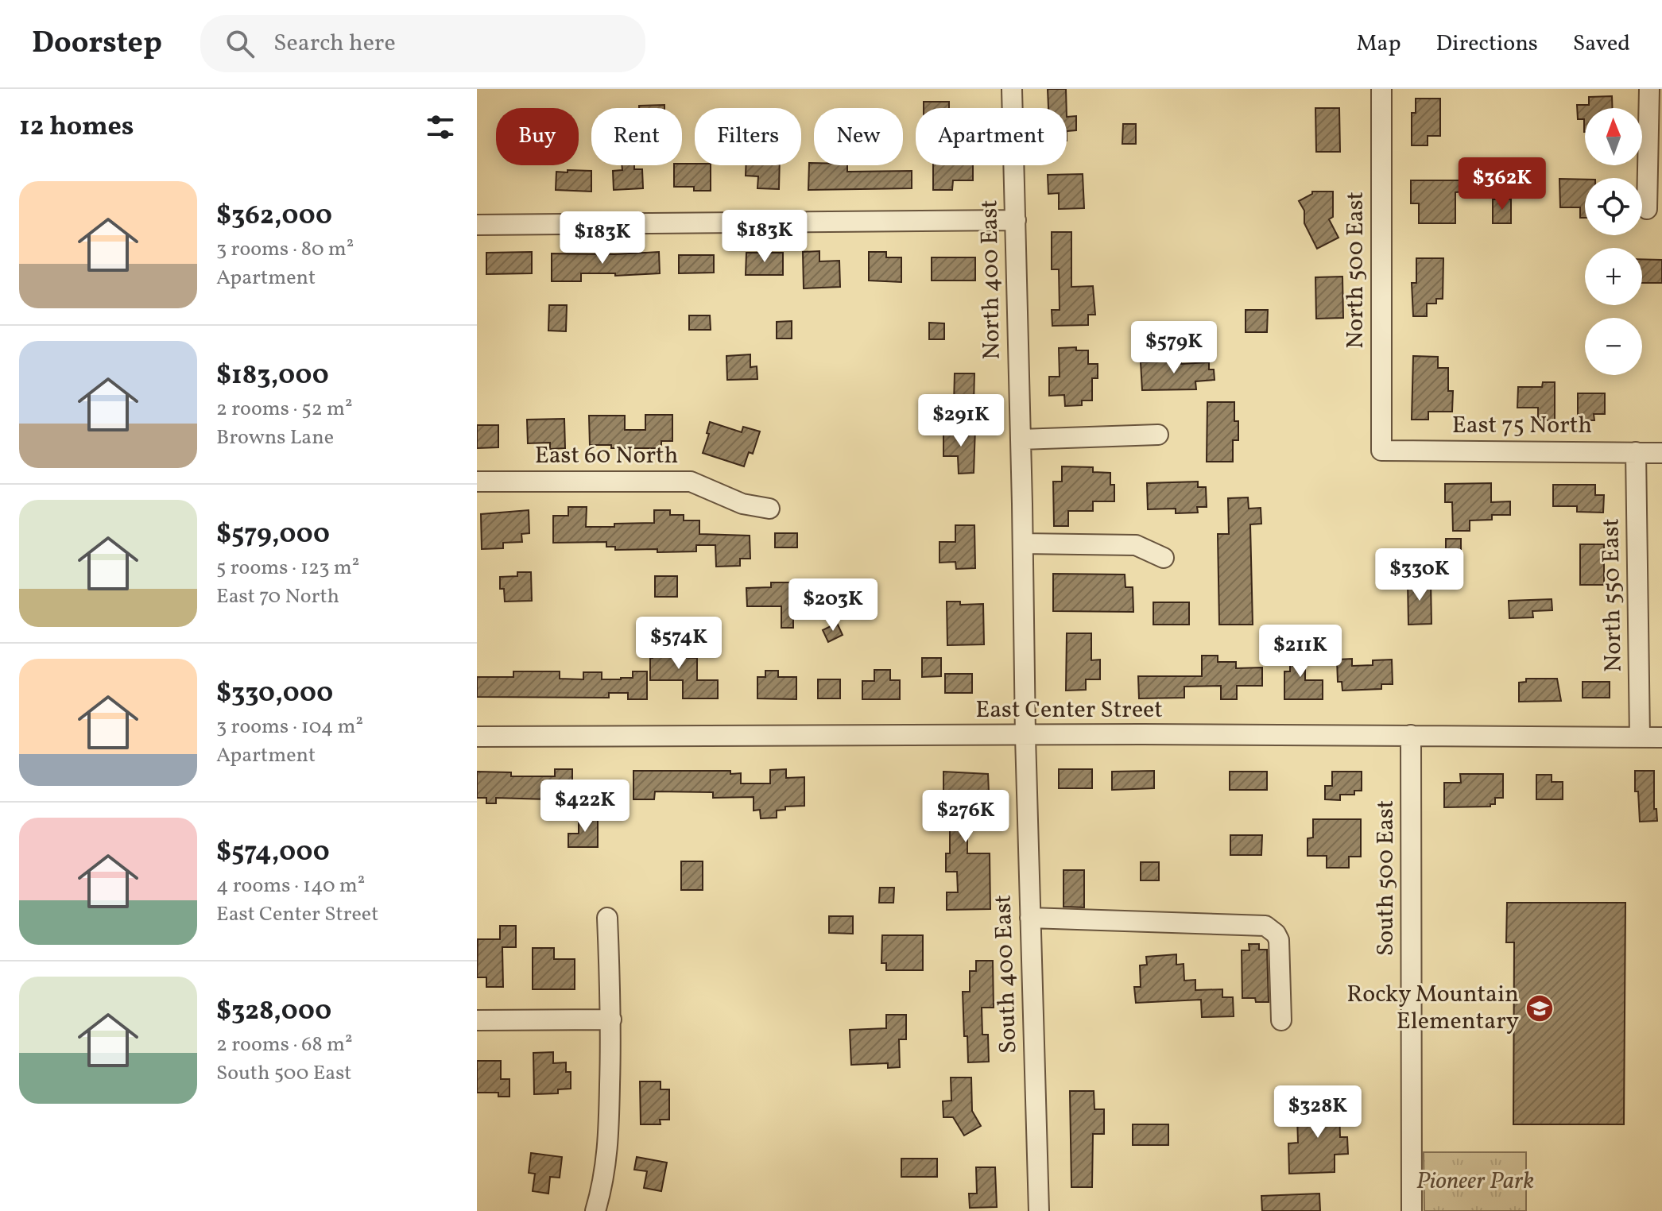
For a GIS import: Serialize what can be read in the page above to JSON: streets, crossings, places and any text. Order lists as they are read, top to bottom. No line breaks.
{"streets":{"street":["North 500 East","North 400 East","East 75 North","East 60 North","North 550 East","East Center Street","South 500 East","South 400 East"]},"crossings":[["North 500 East","East 75 North"],["North 400 East","East Center Street"],["North 400 East","South 400 East"],["East 75 North","North 550 East"],["North 550 East","East Center Street"],["East Center Street","South 500 East"],["East Center Street","South 400 East"]],"parks":["Pioneer Park"],"places":{"school or university":["Rocky Mountain Elementary"]},"north":"top","page":{"header":"Doorstep","search":"Search here","nav":["Map","Directions","Saved"],"heading":"12 homes","map_buttons":["+","−"],"chip":["Buy","Rent","Filters","New","Apartment"],"price":["$362K","$183K","$183K","$579K","$291K","$330K","$203K","$574K","$211K","$422K","$276K","$328K"],"list":[{"name":"$362,000","note":"3 rooms · 80 m² · Apartment"},{"name":"$183,000","note":"2 rooms · 52 m² · Browns Lane"},{"name":"$579,000","note":"5 rooms · 123 m² · East 70 North"},{"name":"$330,000","note":"3 rooms · 104 m² · Apartment"},{"name":"$574,000","note":"4 rooms · 140 m² · East Center Street"},{"name":"$328,000","note":"2 rooms · 68 m² · South 500 East"}]}}
